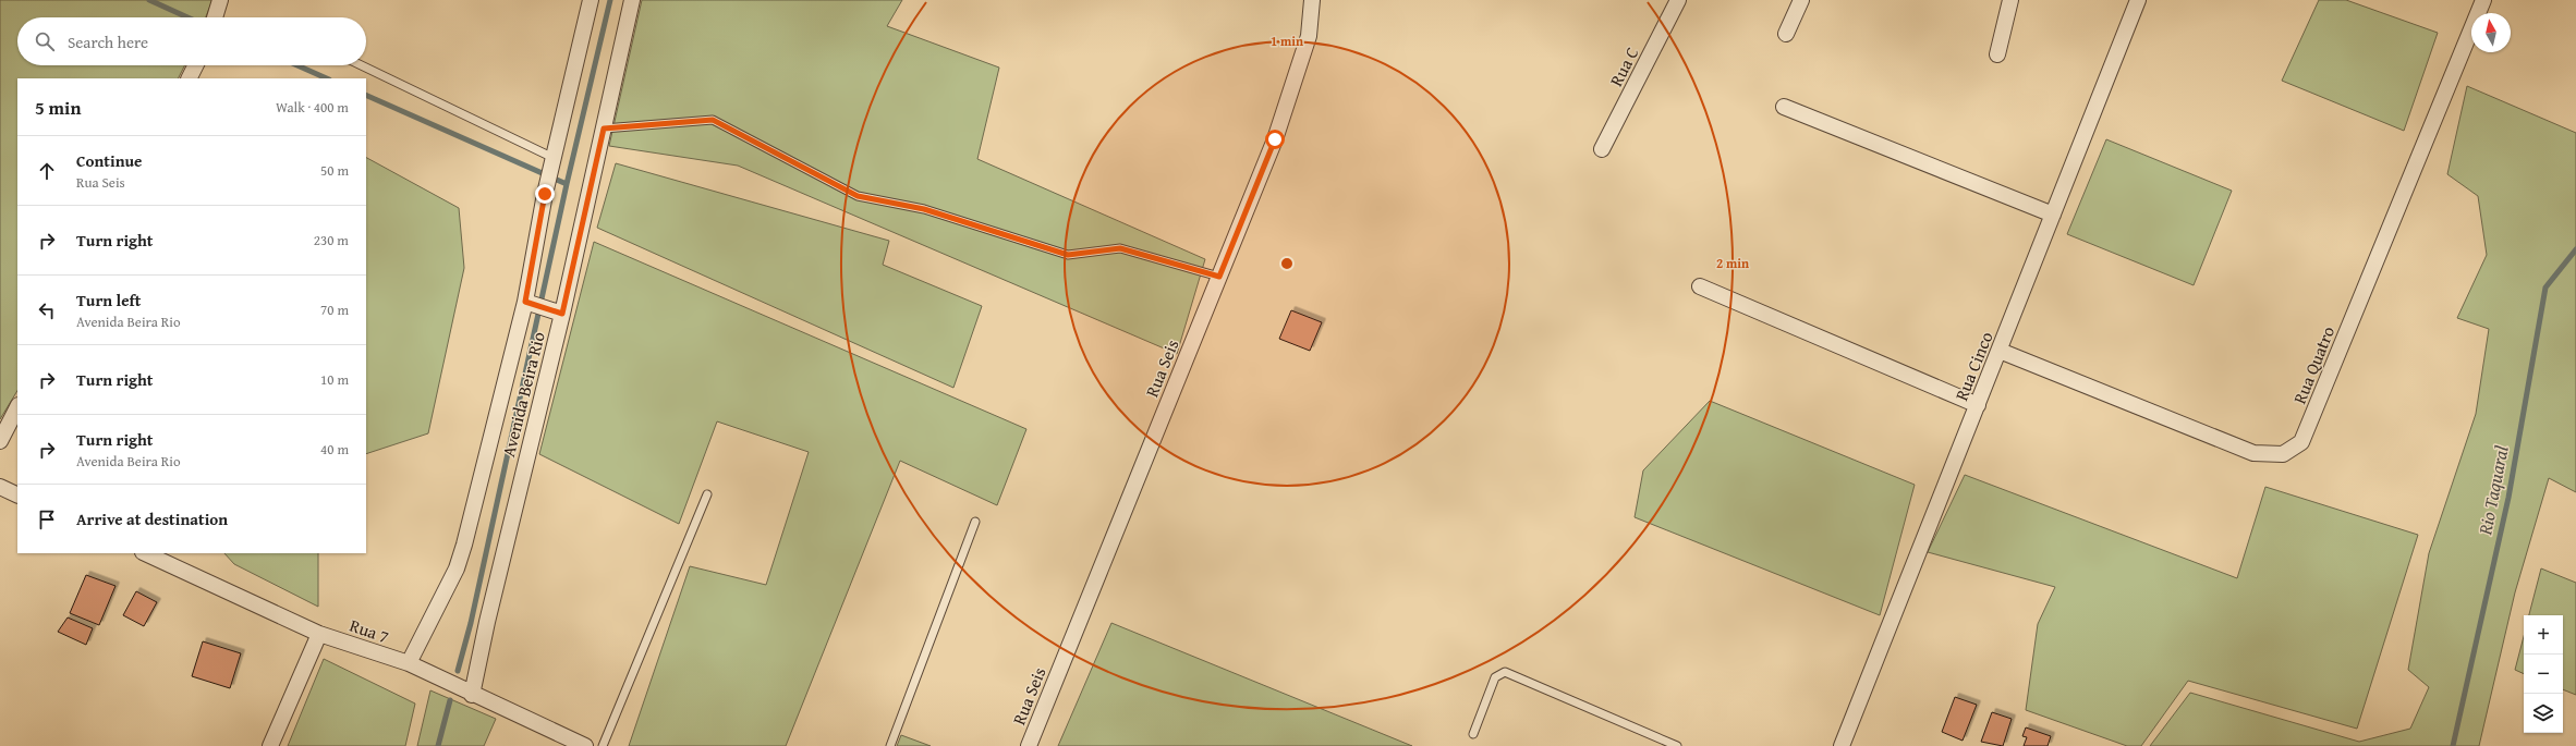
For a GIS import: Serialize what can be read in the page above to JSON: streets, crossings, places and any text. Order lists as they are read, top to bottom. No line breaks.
{"streets":{"street":["Rua C","Rua Quatro","Rua Cinco","Rua Seis","Avenida Beira Rio","Rua 7"]},"crossings":[["Rua Quatro","Rua Cinco"],["Avenida Beira Rio","Rua 7"]],"water":["Rio Taquaral"],"north":"top","page":{"search":"Search here","heading":["5 min","Walk · 400 m"],"list":[["Continue","Rua Seis","50 m"],["Turn right","230 m"],["Turn left","Avenida Beira Rio","70 m"],["Turn right","10 m"],["Turn right","Avenida Beira Rio","40 m"],"Arrive at destination"],"map_buttons":["+","−"]},"rings":["1 min","2 min"]}
